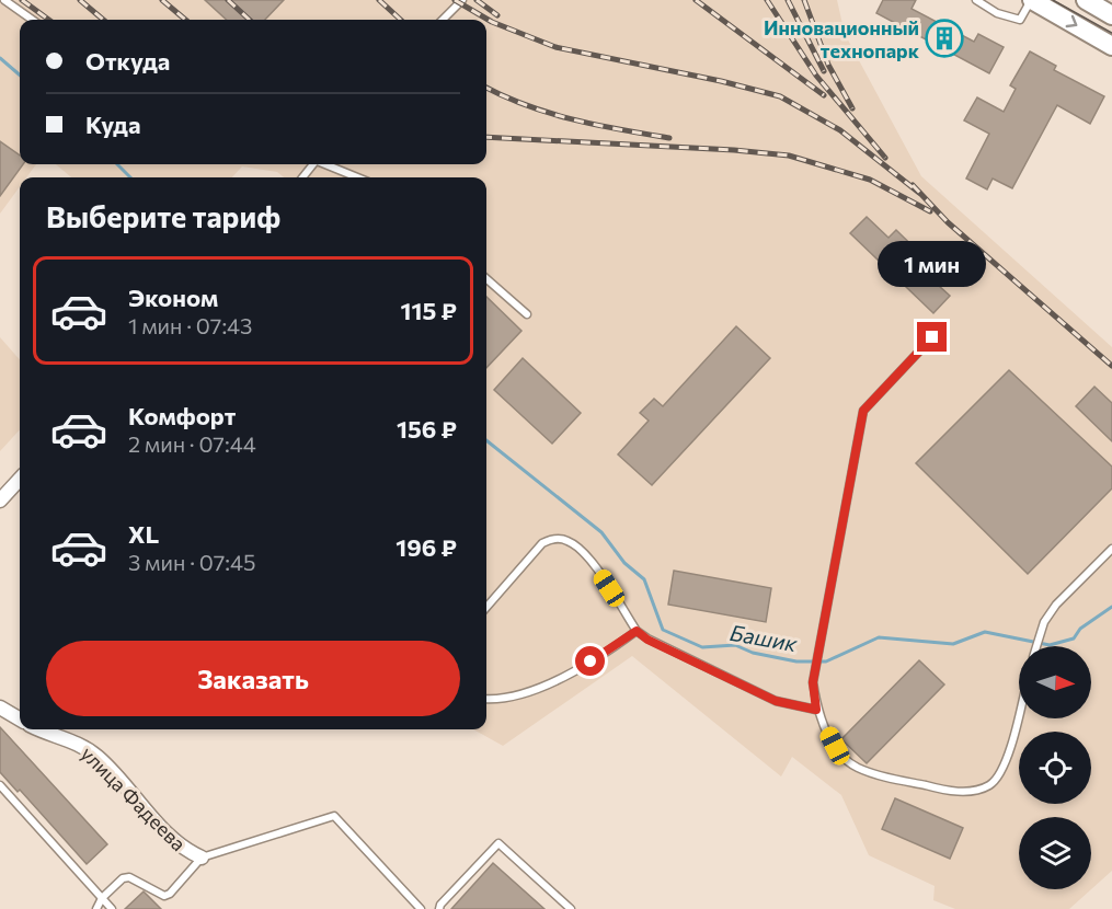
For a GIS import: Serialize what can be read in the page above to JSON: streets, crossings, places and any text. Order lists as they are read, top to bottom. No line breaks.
{"streets":{"street":["улица Фадеева"]},"water":["Башик"],"places":{"building":["Инновационный технопарк"]},"north":"right","page":{"banner":["Откуда","Куда"],"heading":"Выберите тариф","bubble":"1 мин","list":[{"name":"Эконом","note":"1 мин · 07:43","value":"115 ₽"},{"name":"Комфорт","note":"2 мин · 07:44","value":"156 ₽"},{"name":"XL","note":"3 мин · 07:45","value":"196 ₽"}],"buttons":"Заказать"}}
